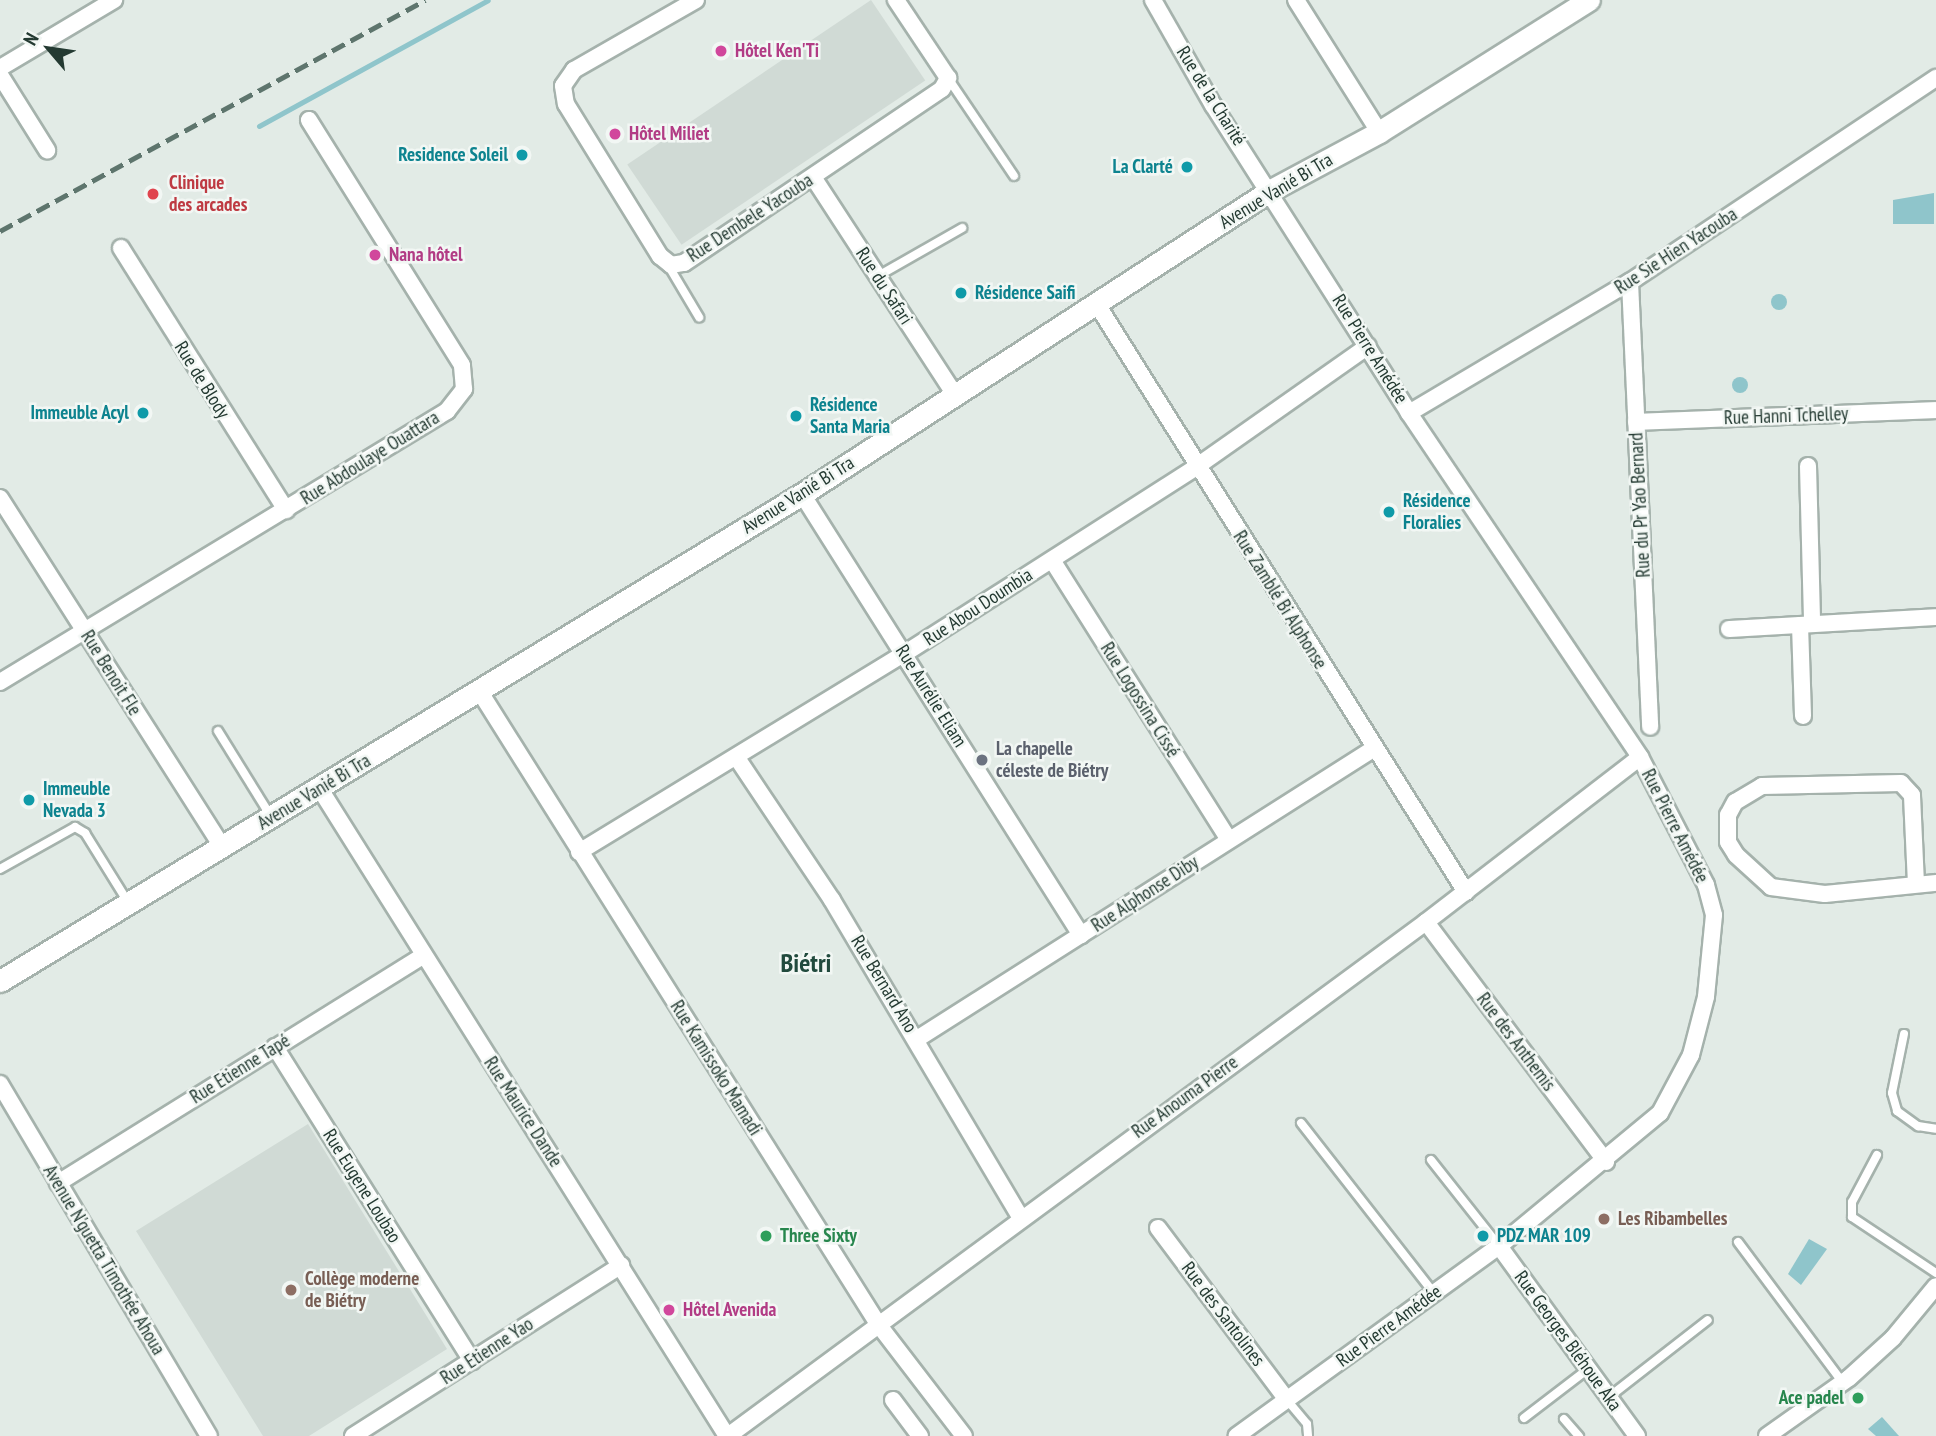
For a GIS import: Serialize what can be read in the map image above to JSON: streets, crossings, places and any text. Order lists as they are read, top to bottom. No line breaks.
{"streets":{"street":["Rue de la Charité","Avenue Vanié Bi Tra","Rue Dembele Yacouba","Rue Sie Hien Yacouba","Rue du Safari","Rue Pierre Amédée","Rue de Blody","Rue Hanni Tchelley","Rue Abdoulaye Ouattara","Rue du Pr Yao Bernard","Rue Zamblé Bi Alphonse","Rue Abou Doumbia","Rue Benoit Fle","Rue Aurélie Eliam","Rue Logossina Cissé","Rue Alphonse Diby","Rue Bernard Ano","Rue des Anthemis","Rue Kamissoko Mamadi","Rue Etienne Tapé","Rue Anouma Pierre","Rue Maurice Dande","Rue Eugene Loubao","Avenue N'guetta Timothée Ahoua","Rue des Santolines","Rue Georges Bléhoue Aka","Rue Etienne Yao"]},"crossings":[["Rue de la Charité","Avenue Vanié Bi Tra"],["Rue de la Charité","Rue Pierre Amédée"],["Avenue Vanié Bi Tra","Rue du Safari"],["Avenue Vanié Bi Tra","Rue Pierre Amédée"],["Avenue Vanié Bi Tra","Rue Zamblé Bi Alphonse"],["Avenue Vanié Bi Tra","Rue Benoit Fle"],["Avenue Vanié Bi Tra","Rue Aurélie Eliam"],["Avenue Vanié Bi Tra","Rue Kamissoko Mamadi"],["Avenue Vanié Bi Tra","Rue Maurice Dande"],["Rue Dembele Yacouba","Rue du Safari"],["Rue Sie Hien Yacouba","Rue Pierre Amédée"],["Rue Sie Hien Yacouba","Rue du Pr Yao Bernard"],["Rue Pierre Amédée","Rue Abou Doumbia"],["Rue Pierre Amédée","Rue des Anthemis"],["Rue Pierre Amédée","Rue Anouma Pierre"],["Rue Pierre Amédée","Rue des Santolines"],["Rue Pierre Amédée","Rue Georges Bléhoue Aka"],["Rue de Blody","Rue Abdoulaye Ouattara"],["Rue Hanni Tchelley","Rue du Pr Yao Bernard"],["Rue Abdoulaye Ouattara","Rue Benoit Fle"],["Rue Zamblé Bi Alphonse","Rue Abou Doumbia"],["Rue Zamblé Bi Alphonse","Rue Alphonse Diby"],["Rue Zamblé Bi Alphonse","Rue Anouma Pierre"],["Rue Abou Doumbia","Rue Aurélie Eliam"],["Rue Abou Doumbia","Rue Logossina Cissé"],["Rue Abou Doumbia","Rue Bernard Ano"],["Rue Abou Doumbia","Rue Kamissoko Mamadi"],["Rue Aurélie Eliam","Rue Alphonse Diby"],["Rue Logossina Cissé","Rue Alphonse Diby"],["Rue Alphonse Diby","Rue Bernard Ano"],["Rue Bernard Ano","Rue Anouma Pierre"],["Rue des Anthemis","Rue Anouma Pierre"],["Rue Kamissoko Mamadi","Rue Anouma Pierre"],["Rue Etienne Tapé","Rue Maurice Dande"],["Rue Etienne Tapé","Rue Eugene Loubao"],["Rue Etienne Tapé","Avenue N'guetta Timothée Ahoua"],["Rue Anouma Pierre","Rue Maurice Dande"],["Rue Maurice Dande","Rue Etienne Yao"],["Rue Eugene Loubao","Rue Etienne Yao"]],"districts":["Biétri"],"places":["Hôtel Ken'Ti","Hôtel Miliet","Residence Soleil","La Clarté","Clinique des arcades","Nana hôtel","Résidence Saifi","Immeuble Acyl","Résidence Santa Maria","Résidence Floralies","La chapelle céleste de Biétry","Immeuble Nevada 3","Les Ribambelles","Three Sixty","PDZ MAR 109","Collège moderne de Biétry","Hôtel Avenida","Ace padel"],"north":"top left"}
